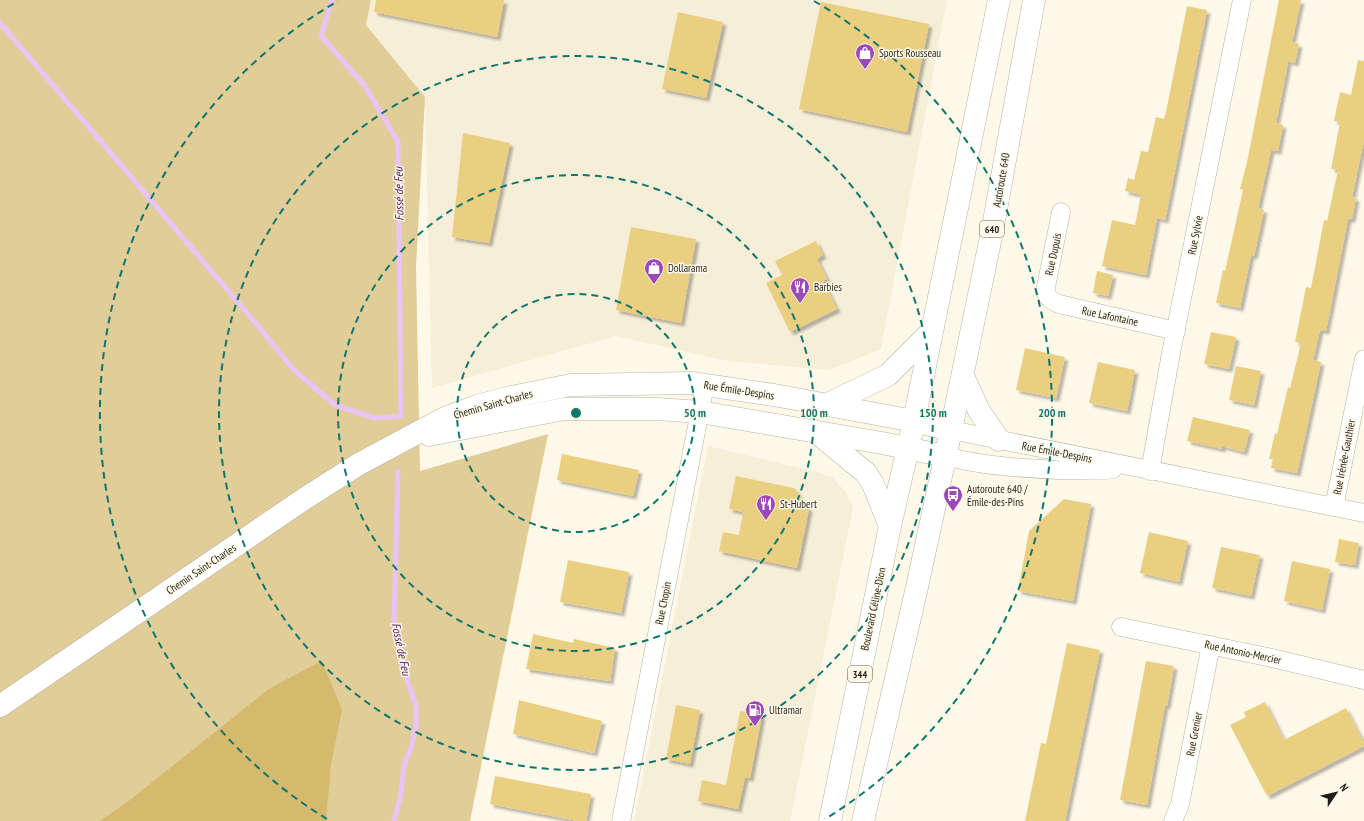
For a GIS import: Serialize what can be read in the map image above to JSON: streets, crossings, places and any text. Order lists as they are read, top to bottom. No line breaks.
{"streets":{"main road":["Autoroute 640","640","Rue Émile-Despins","Chemin Saint-Charles","Boulevard Céline-Dion","344"],"street":["Rue Sylvie","Rue Dupuis","Rue Lafontaine","Rue Irénée-Gauthier","Rue Chopin","Rue Antonio-Mercier","Rue Grenier"]},"crossings":[["Autoroute 640","640"],["Autoroute 640","Rue Émile-Despins"],["640","Rue Émile-Despins"],["Rue Sylvie","Rue Lafontaine"],["Rue Sylvie","Rue Émile-Despins"],["Rue Dupuis","Rue Lafontaine"],["Rue Émile-Despins","Chemin Saint-Charles"],["Rue Émile-Despins","Rue Irénée-Gauthier"],["Rue Émile-Despins","Rue Chopin"],["Rue Émile-Despins","Boulevard Céline-Dion"],["Rue Antonio-Mercier","Rue Grenier"]],"water":["Fossé de Feu"],"places":{"shop":["Sports Rousseau","Dollarama"],"restaurant":["Barbies","St-Hubert"],"bus stop":["Autoroute 640 / Émile-des-Pins"],"fuel station":["Ultramar"]},"north":"top right","rings":["50 m","100 m","150 m","200 m"]}
